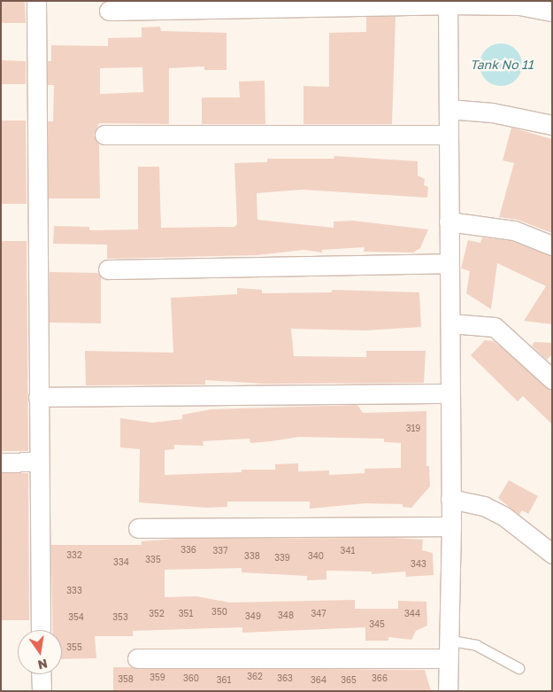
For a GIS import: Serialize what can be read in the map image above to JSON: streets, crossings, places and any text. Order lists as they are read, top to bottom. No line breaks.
{"water":["Tank No 11"],"house_numbers":["319","336","337","341","332","338","340","339","335","334","343","333","350","352","351","347","344","348","349","354","353","345","355","362","359","360","363","366","358","361","364","365"],"north":"bottom"}
